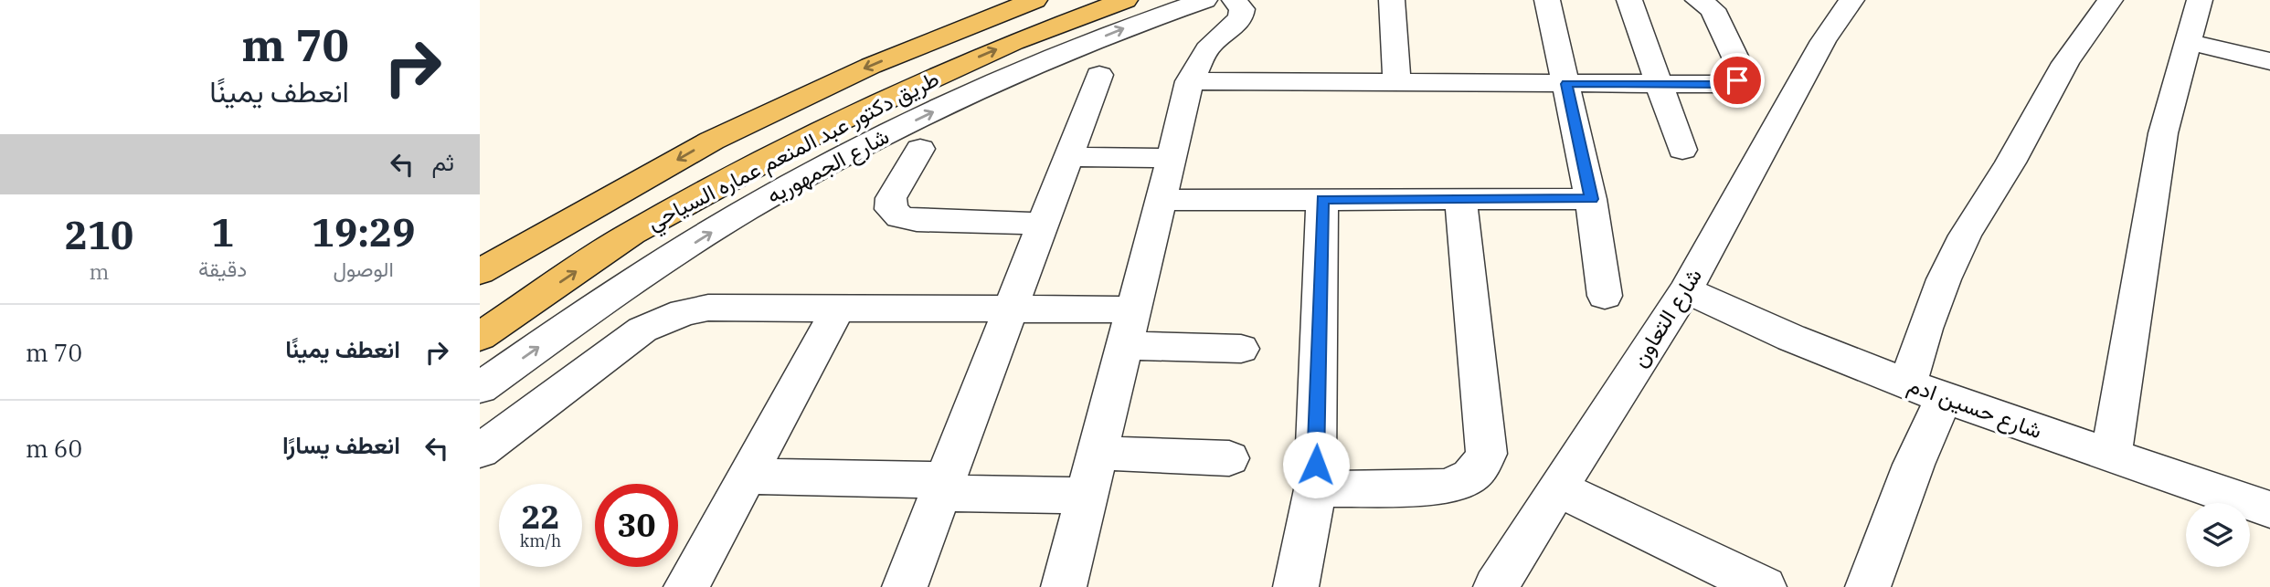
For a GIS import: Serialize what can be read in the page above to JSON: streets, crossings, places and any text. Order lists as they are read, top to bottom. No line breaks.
{"streets":{"main road":["طريق دكتور عبد المنعم عماره السياحي"],"street":["شارع الجمهوريه","شارع التعاون","شارع حسين ادم"]},"crossings":[["شارع التعاون","شارع حسين ادم"]],"page":{"turn":["70 m","انعطف يمينًا"],"then":"ثم","eta":["19:29","الوصول","1","دقيقة","210","m"],"list":[{"name":"انعطف يمينًا","value":"70 m"},{"name":"انعطف يسارًا","value":"60 m"}],"speed":"22 km/h","limit":"30"}}
